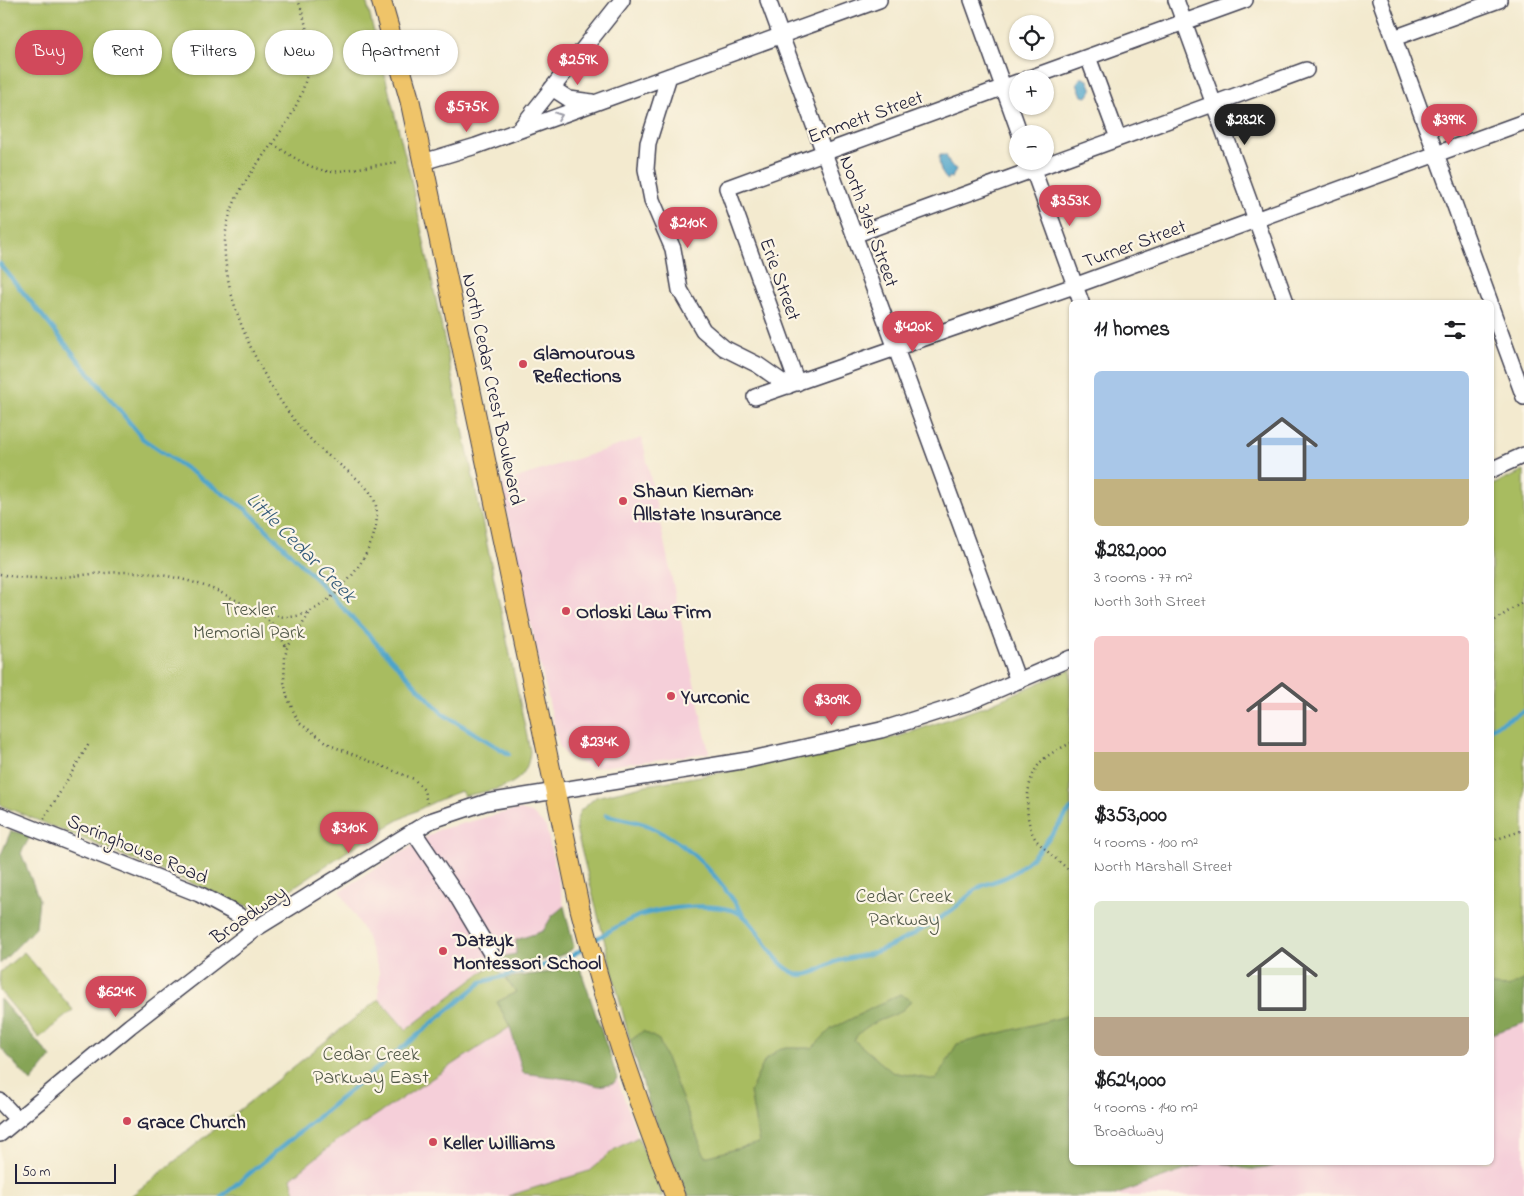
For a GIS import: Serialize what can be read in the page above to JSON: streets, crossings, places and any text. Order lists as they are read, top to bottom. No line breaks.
{"streets":{"main road":["North Cedar Crest Boulevard"],"street":["Emmett Street","North 31st Street","Turner Street","Erie Street","Springhouse Road","Broadway"]},"crossings":[["Emmett Street","North 31st Street"],["Emmett Street","Erie Street"],["North 31st Street","Turner Street"],["North 31st Street","Broadway"],["Turner Street","Erie Street"],["North Cedar Crest Boulevard","Broadway"],["Springhouse Road","Broadway"]],"water":["Little Cedar Creek"],"parks":["Trexler Memorial Park","Cedar Creek Parkway","Cedar Creek Parkway East"],"places":["Glamourous Reflections","Shaun Kiernan: Allstate Insurance","Orloski Law Firm","Yurconic","Datzyk Montessori School","Grace Church","Keller Williams"],"scale_bar":"50 m","page":{"map_buttons":["+","−"],"chip":["Buy","Rent","Filters","New","Apartment"],"price":["$259K","$575K","$282K","$399K","$353K","$210K","$420K","$309K","$234K","$310K","$624K"],"heading":"11 homes","list":[{"name":"$282,000","note":"3 rooms · 77 m² · North 30th Street"},{"name":"$353,000","note":"4 rooms · 100 m² · North Marshall Street"},{"name":"$624,000","note":"4 rooms · 140 m² · Broadway"}],"scale":"50 m"}}
